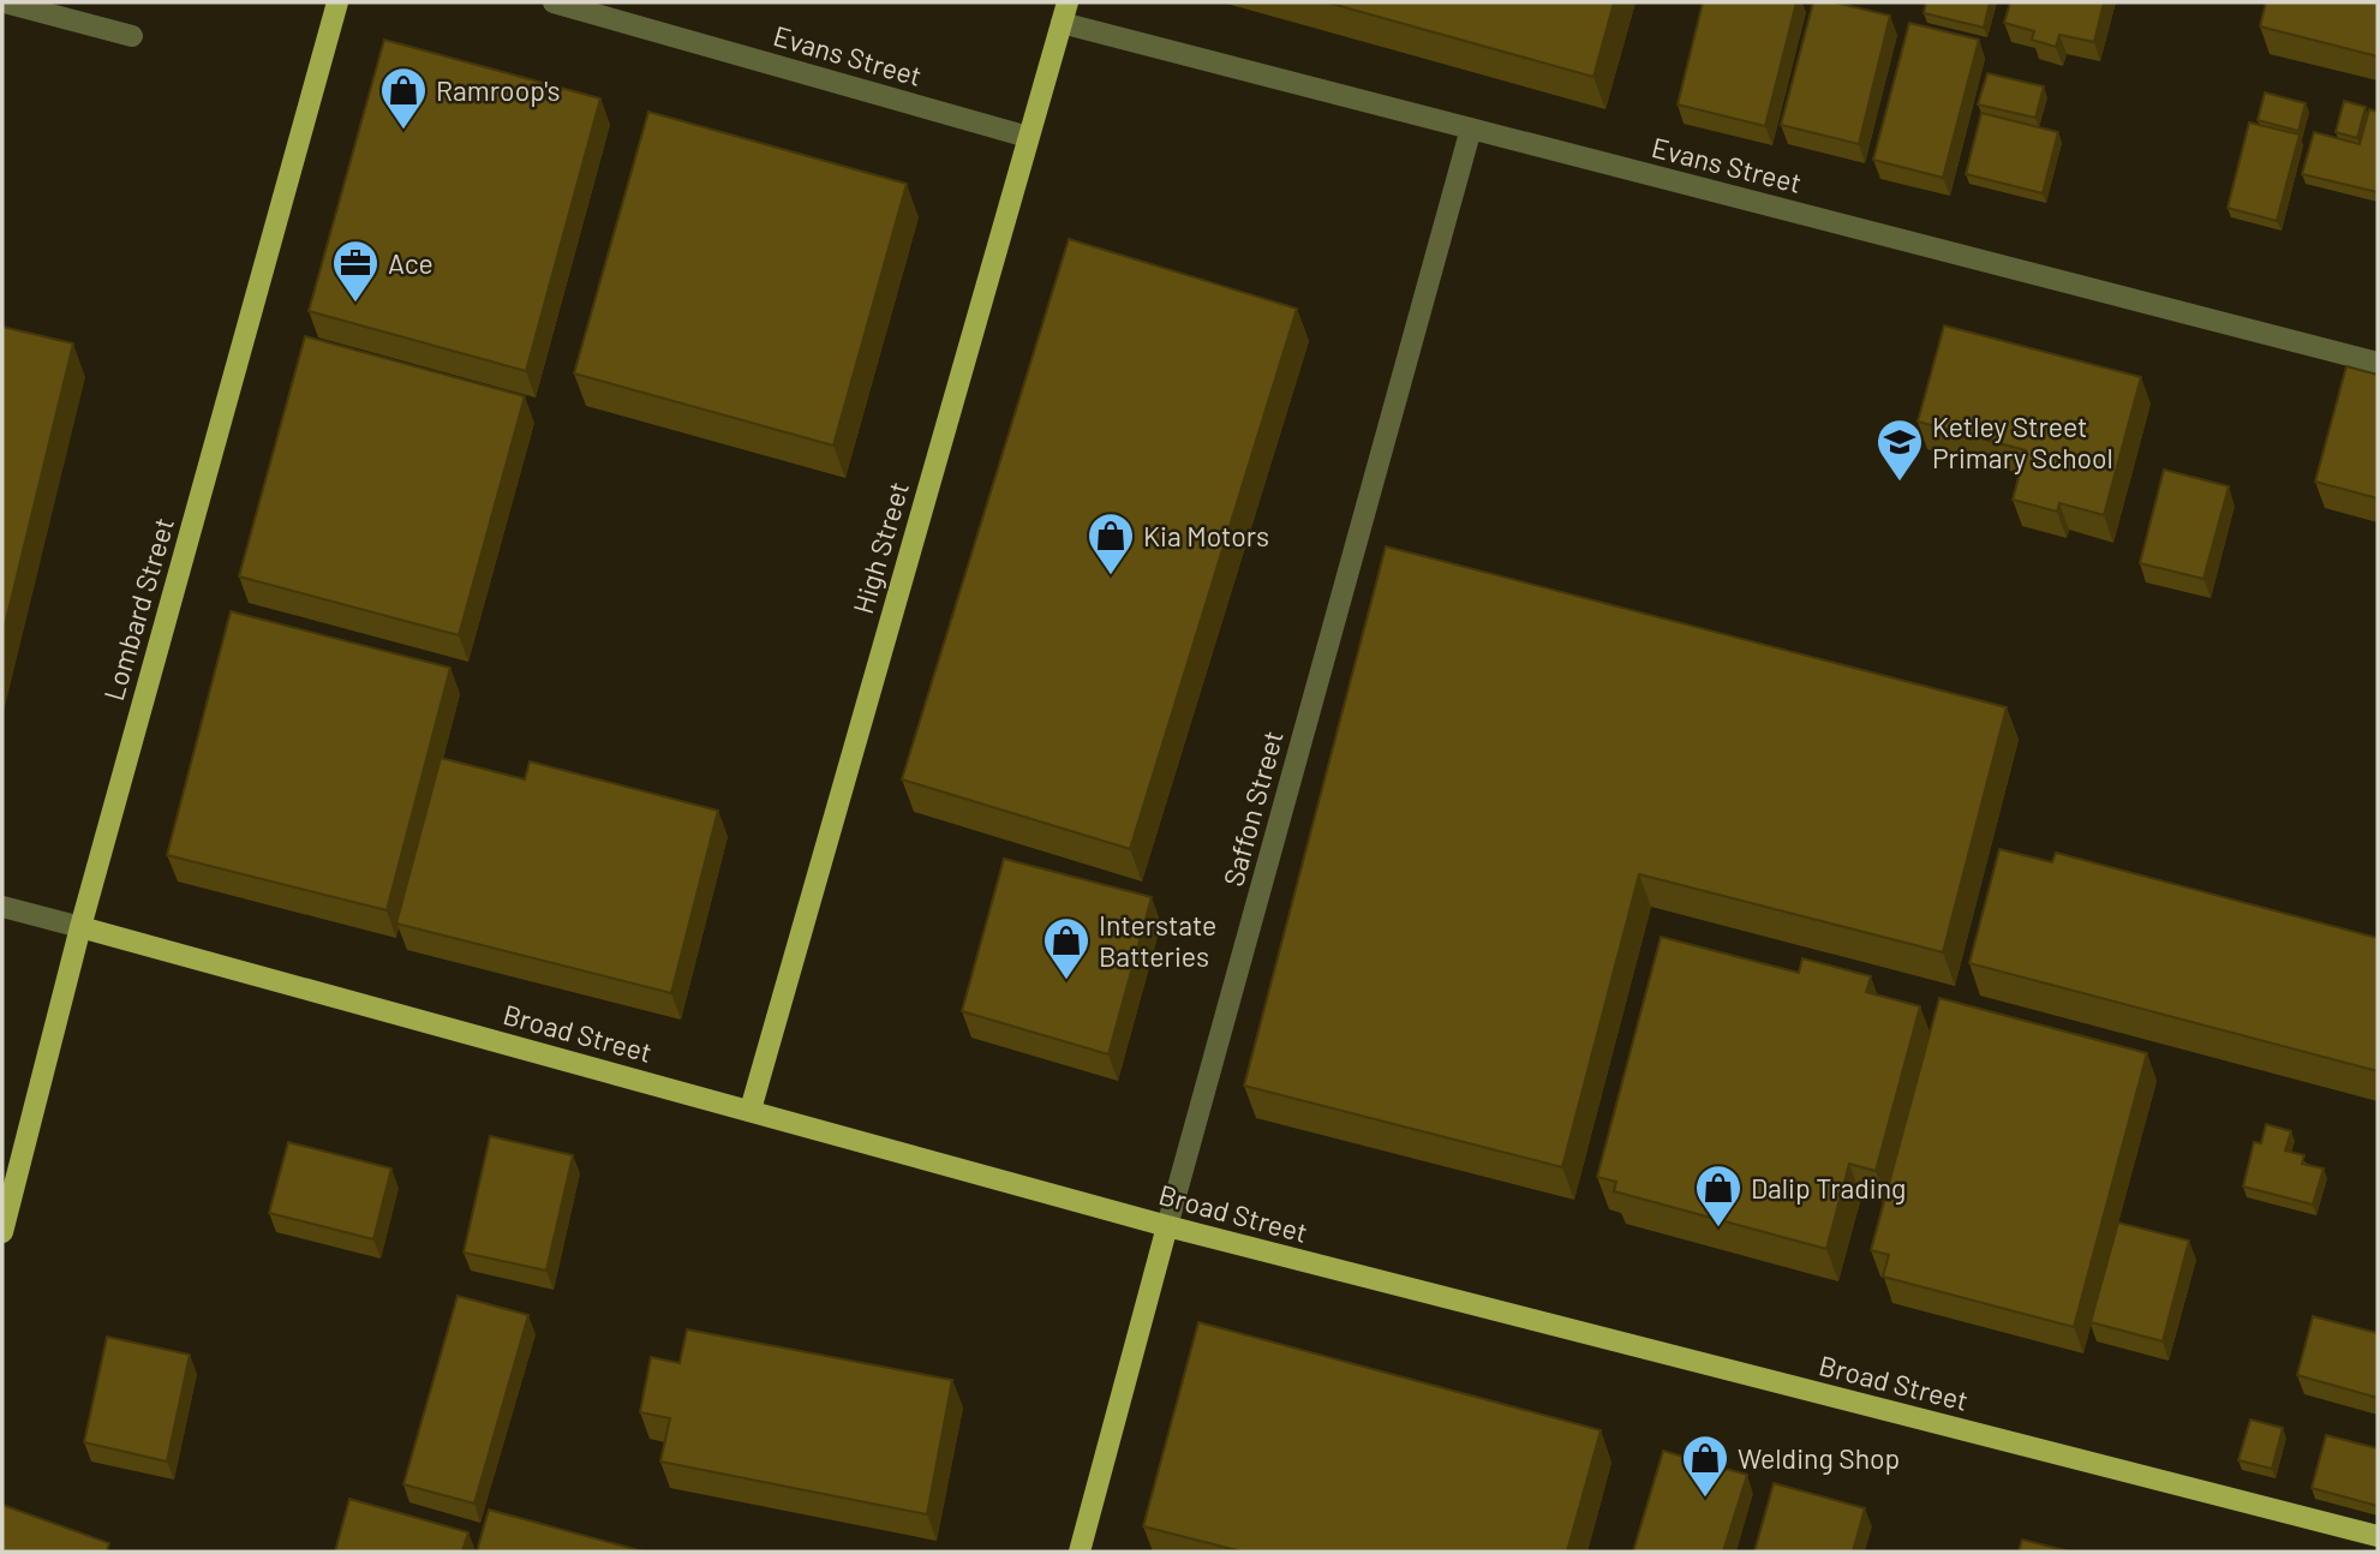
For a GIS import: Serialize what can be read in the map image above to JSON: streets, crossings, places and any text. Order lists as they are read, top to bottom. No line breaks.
{"streets":{"main road":["High Street","Lombard Street","Saffon Street","Broad Street"],"street":["Evans Street"]},"crossings":[["Evans Street","High Street"],["Evans Street","Saffon Street"],["High Street","Broad Street"],["Lombard Street","Broad Street"],["Saffon Street","Broad Street"]],"places":{"shop":["Ramroop's","Kia Motors","Interstate Batteries","Dalip Trading","Welding Shop"],"office":["Ace"],"school or university":["Ketley Street Primary School"]}}
